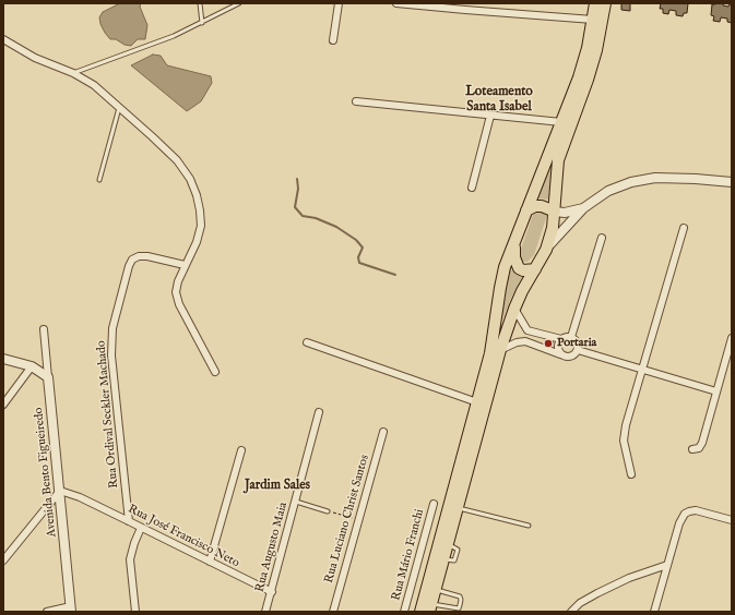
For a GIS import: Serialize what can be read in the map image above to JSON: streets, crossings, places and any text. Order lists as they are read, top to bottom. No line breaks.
{"streets":{"street":["Rua Ordival Seckler Machado","Avenida Bento Figueiredo","Rua Luciano Christ Santos","Rua José Francisco Neto","Rua Augusto Maia","Rua Mário Franchi"]},"crossings":[["Rua Ordival Seckler Machado","Rua José Francisco Neto"],["Avenida Bento Figueiredo","Rua José Francisco Neto"],["Rua José Francisco Neto","Rua Augusto Maia"]],"districts":["Loteamento Santa Isabel","Jardim Sales"],"places":["Portaria"]}
